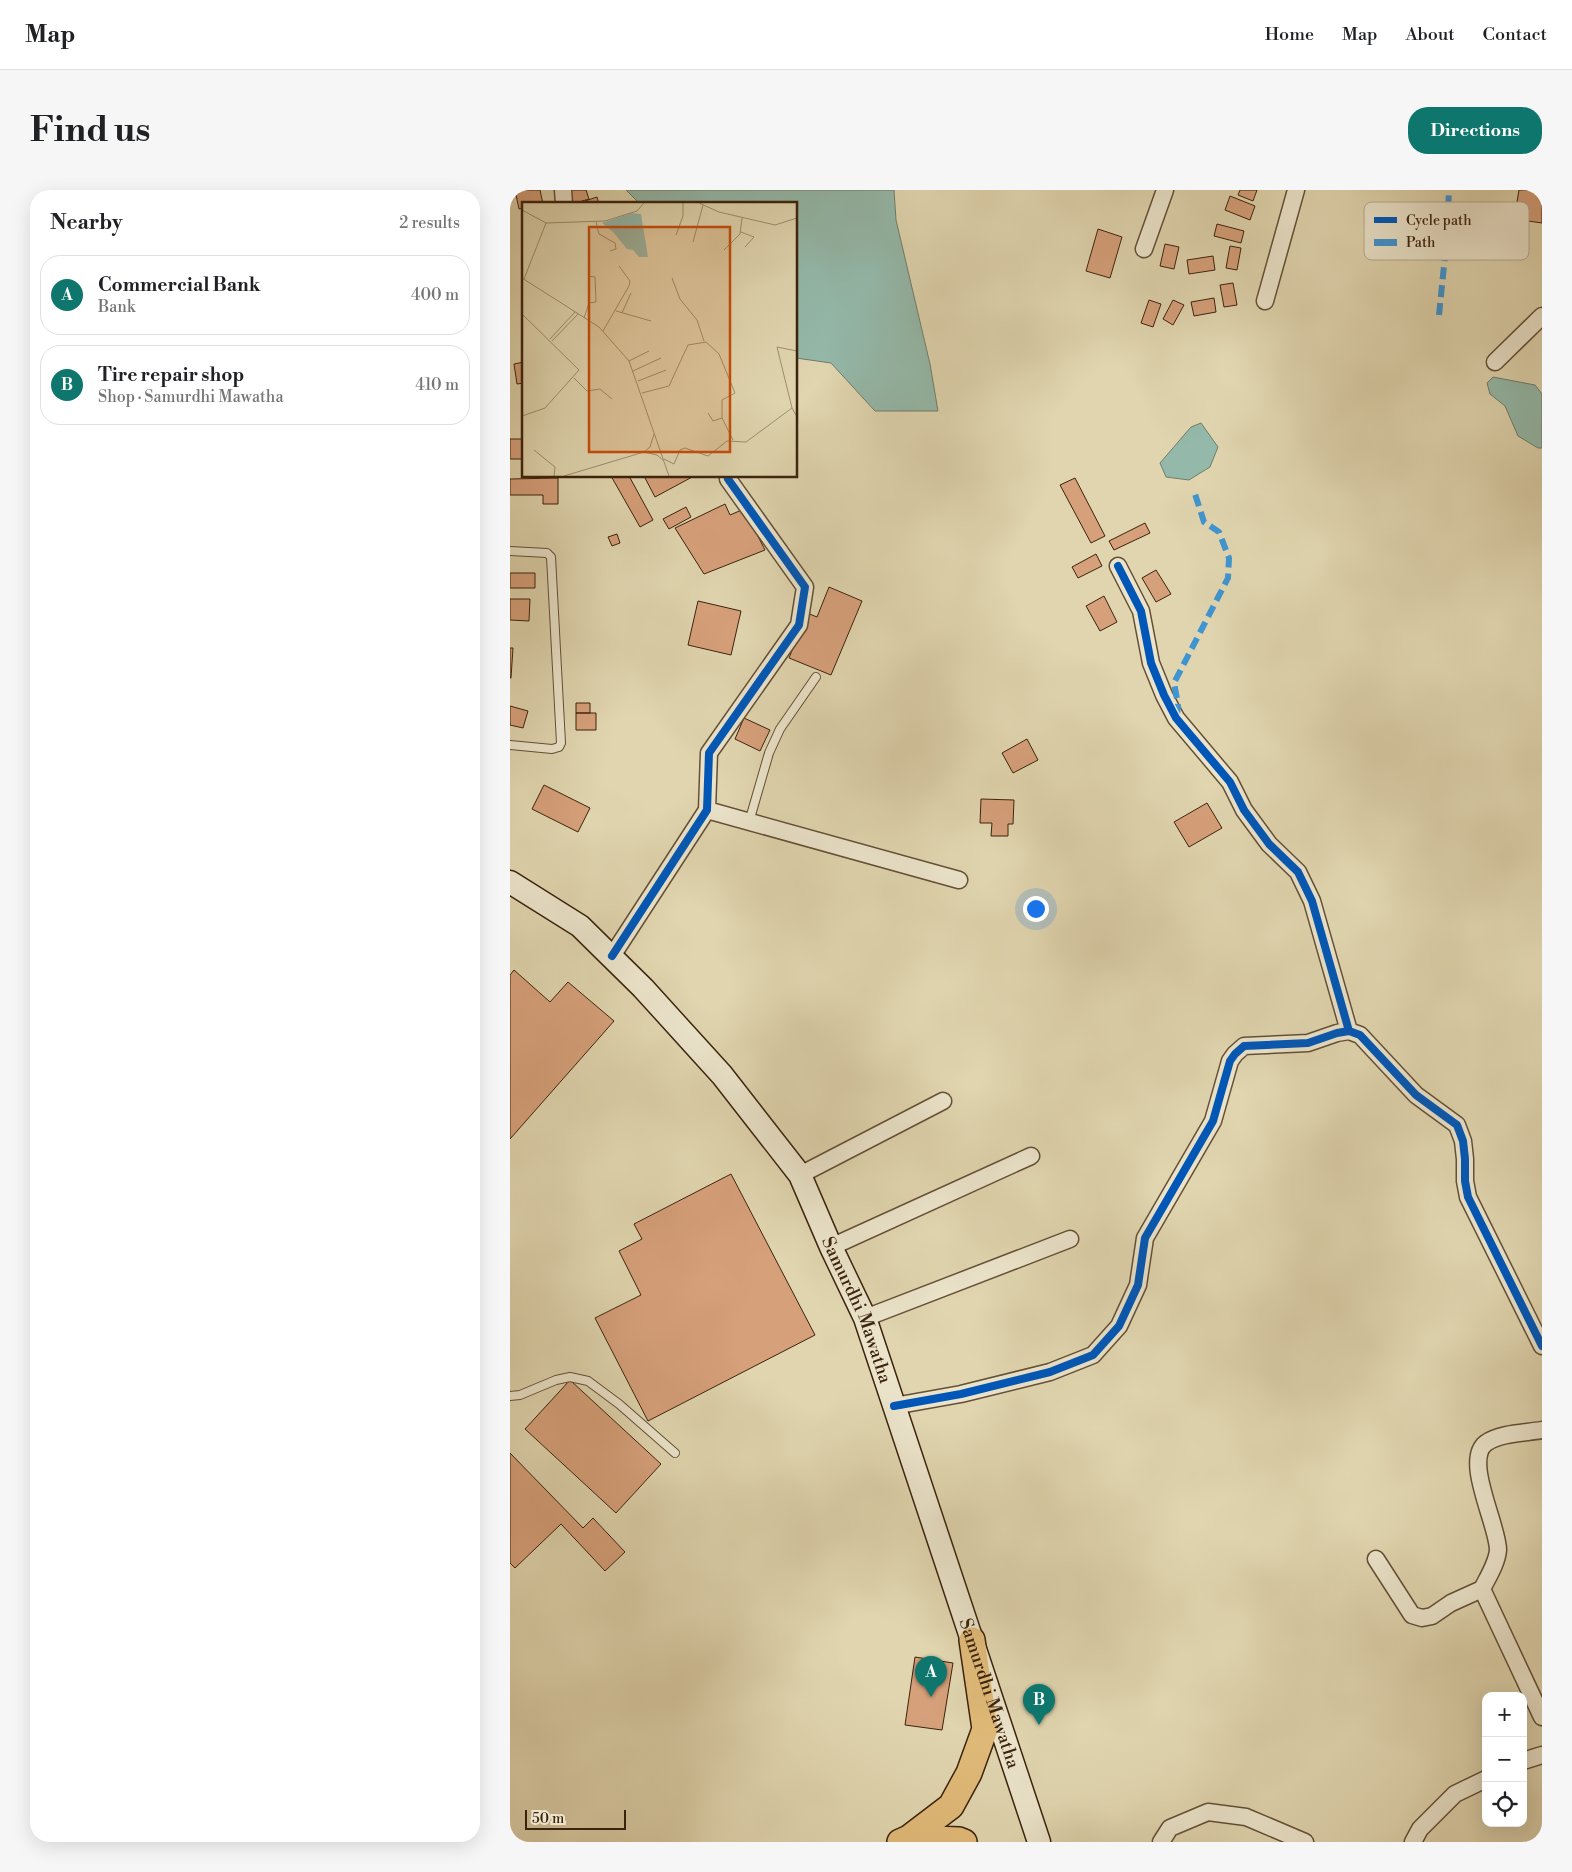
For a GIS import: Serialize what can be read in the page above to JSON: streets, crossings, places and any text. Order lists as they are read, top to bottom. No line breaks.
{"streets":{"main road":["Samurdhi Mawatha"]},"legend":["Cycle path","Path"],"scale_bar":"50 m","page":{"header":"Map","nav":["Home","Map","About","Contact"],"buttons":"Directions","title":"Find us","heading":["Nearby","2 results"],"list":[{"mark":"A","name":"Commercial Bank","note":"Bank","value":"400 m"},{"mark":"B","name":"Tire repair shop","note":"Shop · Samurdhi Mawatha","value":"410 m"}],"pins":["A","B"],"map_buttons":["+","−"],"scale":"50 m"}}
